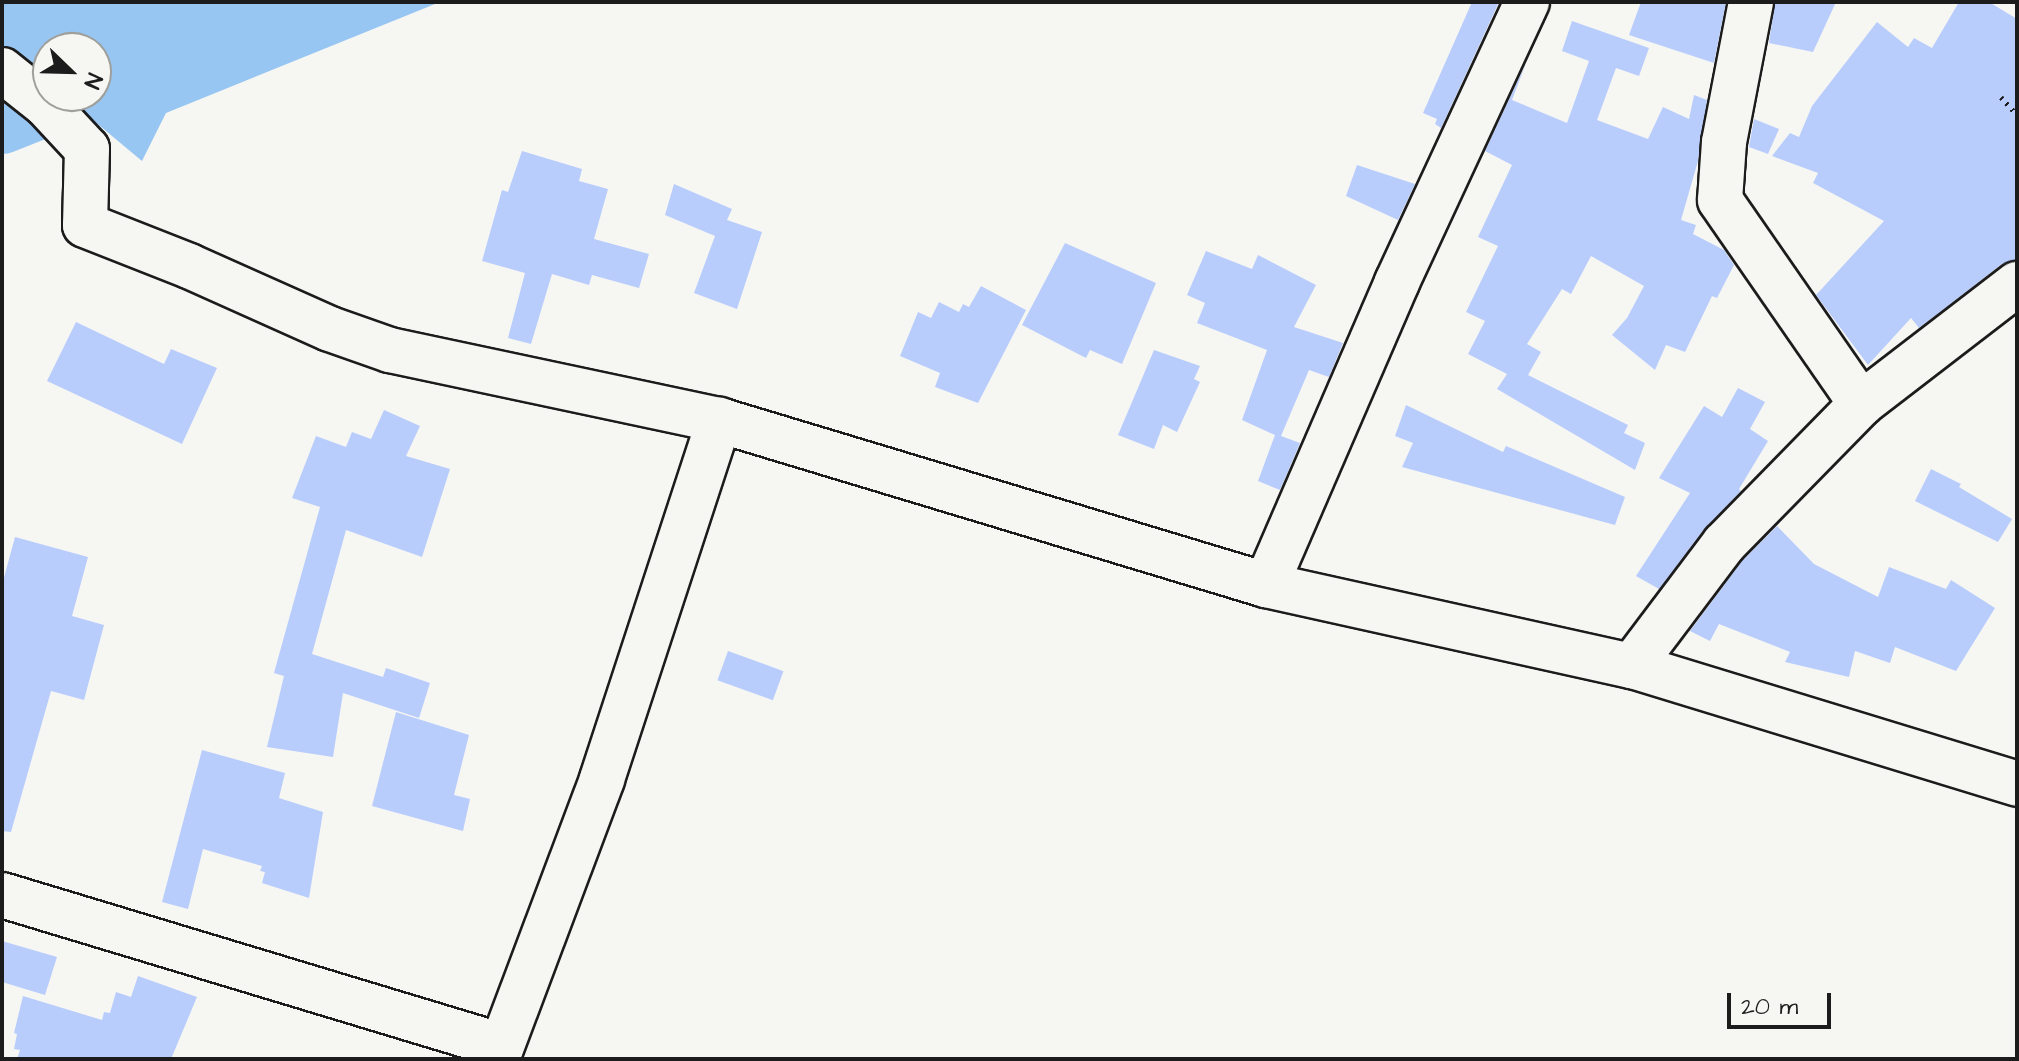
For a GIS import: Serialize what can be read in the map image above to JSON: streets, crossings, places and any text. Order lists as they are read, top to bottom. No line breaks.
{"scale_bar":"20 m","north":"bottom right"}
